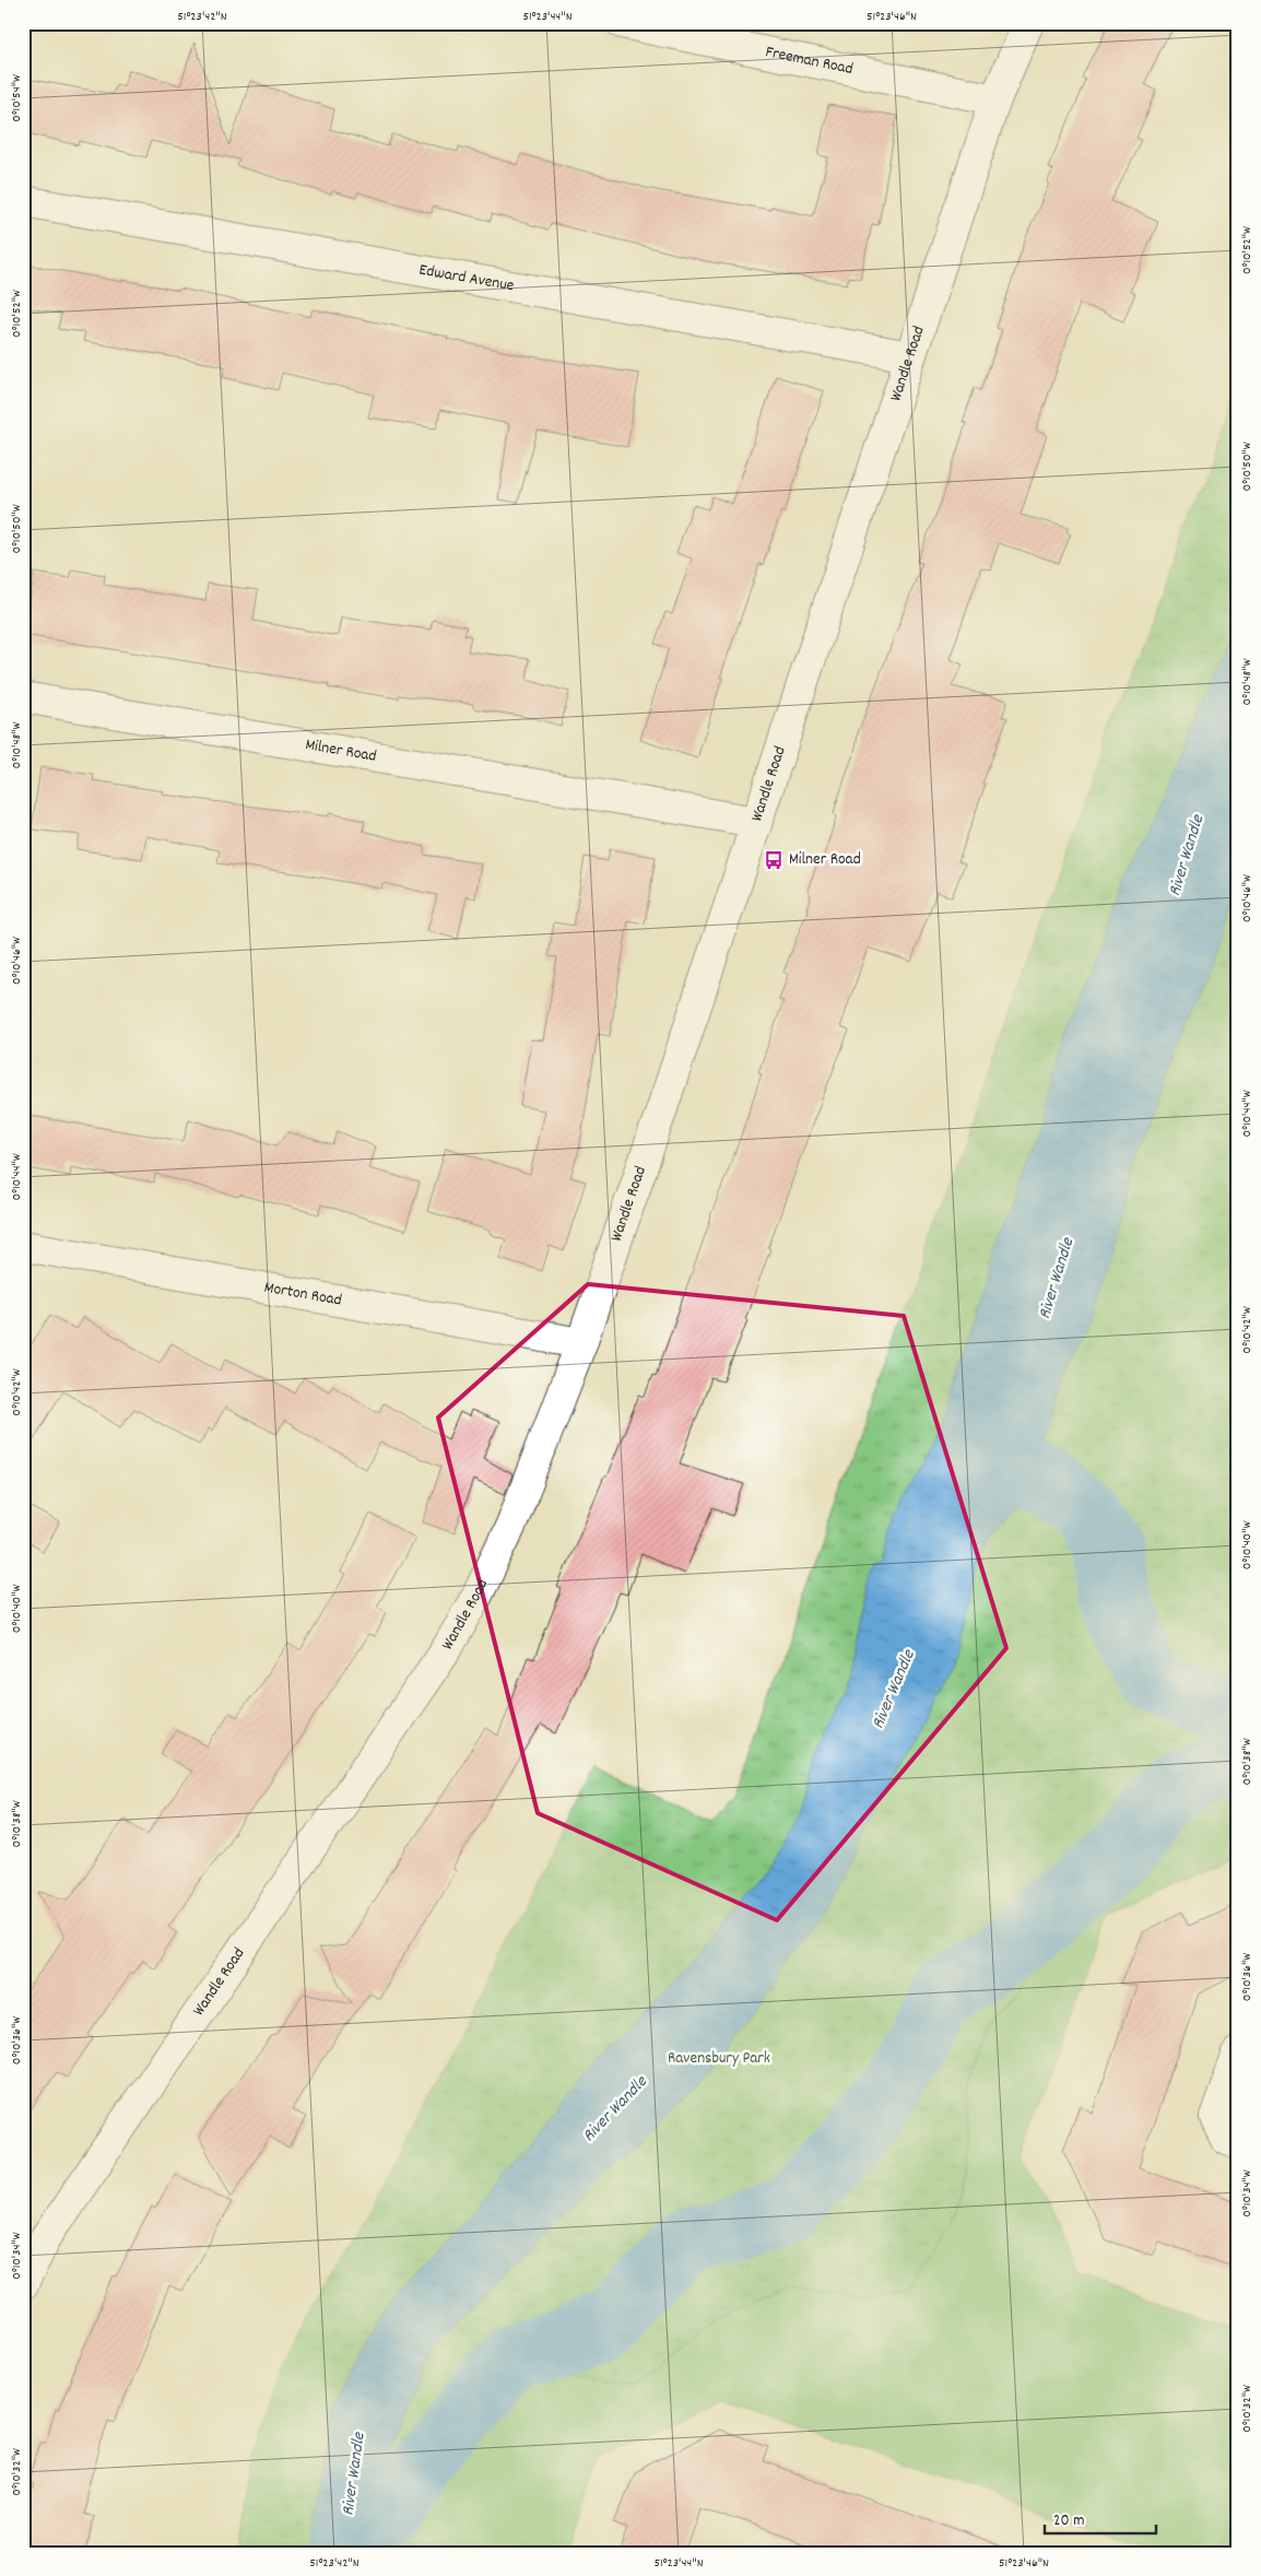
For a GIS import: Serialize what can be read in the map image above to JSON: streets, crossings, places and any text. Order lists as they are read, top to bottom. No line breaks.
{"streets":{"street":["Freeman Road","Edward Avenue","Wandle Road","Milner Road","Morton Road"]},"crossings":[["Freeman Road","Wandle Road"],["Edward Avenue","Wandle Road"],["Wandle Road","Milner Road"],["Wandle Road","Morton Road"]],"water":["River Wandle"],"parks":["Ravensbury Park"],"places":{"bus stop":["Milner Road"]},"scale_bar":"20 m","coordinates":["51°23'42\"N","51°23'44\"N","51°23'46\"N","0°10'54\"W","0°10'52\"W","0°10'50\"W","0°10'48\"W","0°10'46\"W","0°10'44\"W","0°10'42\"W","0°10'40\"W","0°10'38\"W","0°10'36\"W","0°10'34\"W","0°10'32\"W"]}
